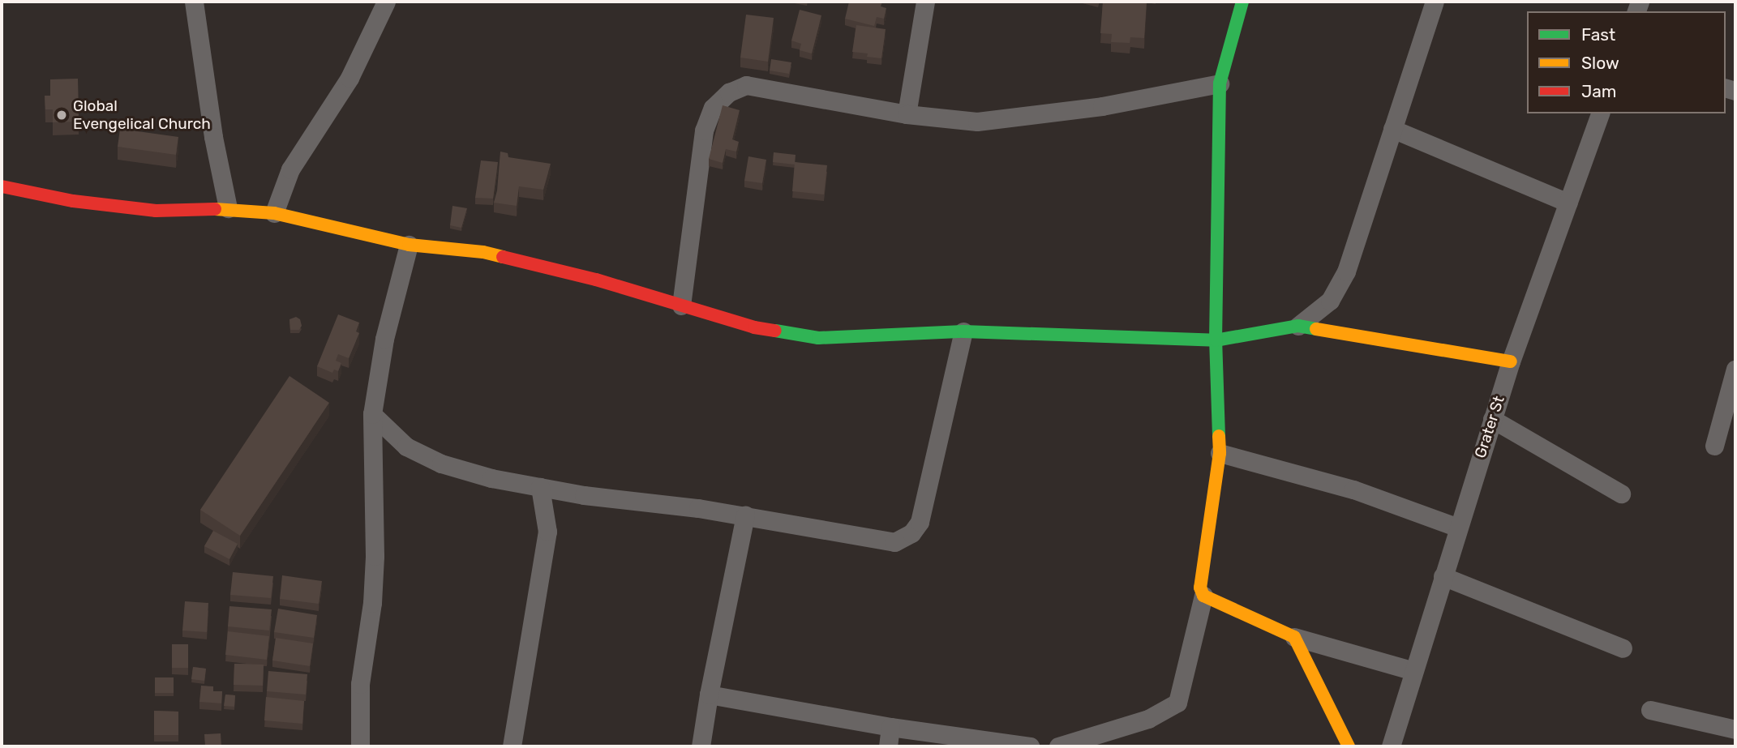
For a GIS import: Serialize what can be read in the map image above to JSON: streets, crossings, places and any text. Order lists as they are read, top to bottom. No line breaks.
{"streets":{"street":["Grater St"]},"places":["Global Evengelical Church"],"legend":["Fast","Slow","Jam"]}
